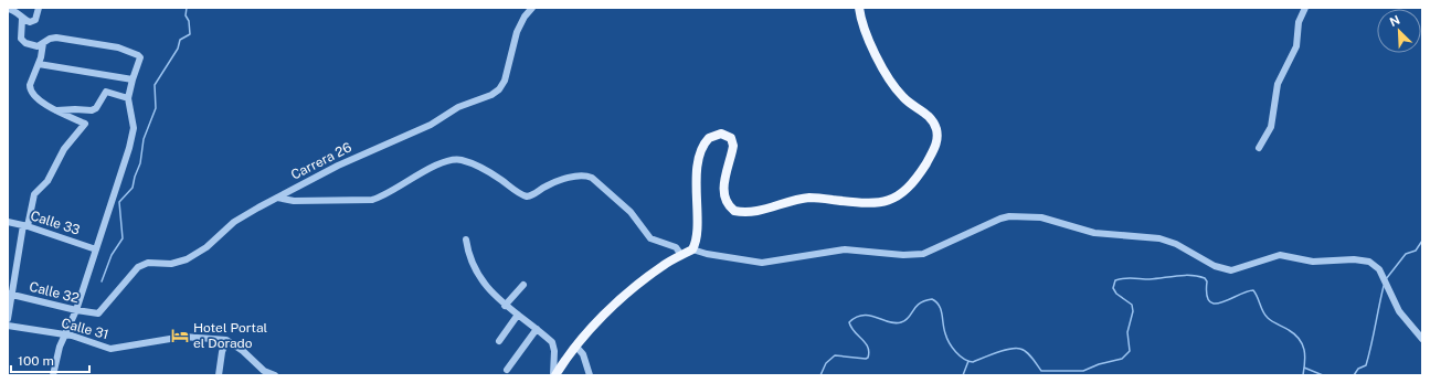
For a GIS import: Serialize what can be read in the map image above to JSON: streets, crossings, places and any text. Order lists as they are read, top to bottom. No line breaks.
{"streets":{"street":["Carrera 26","Calle 33","Calle 32","Calle 31"]},"crossings":[["Carrera 26","Calle 32"]],"places":{"hotel":["Hotel Portal el Dorado"]},"scale_bar":"100 m","north":"top left"}
